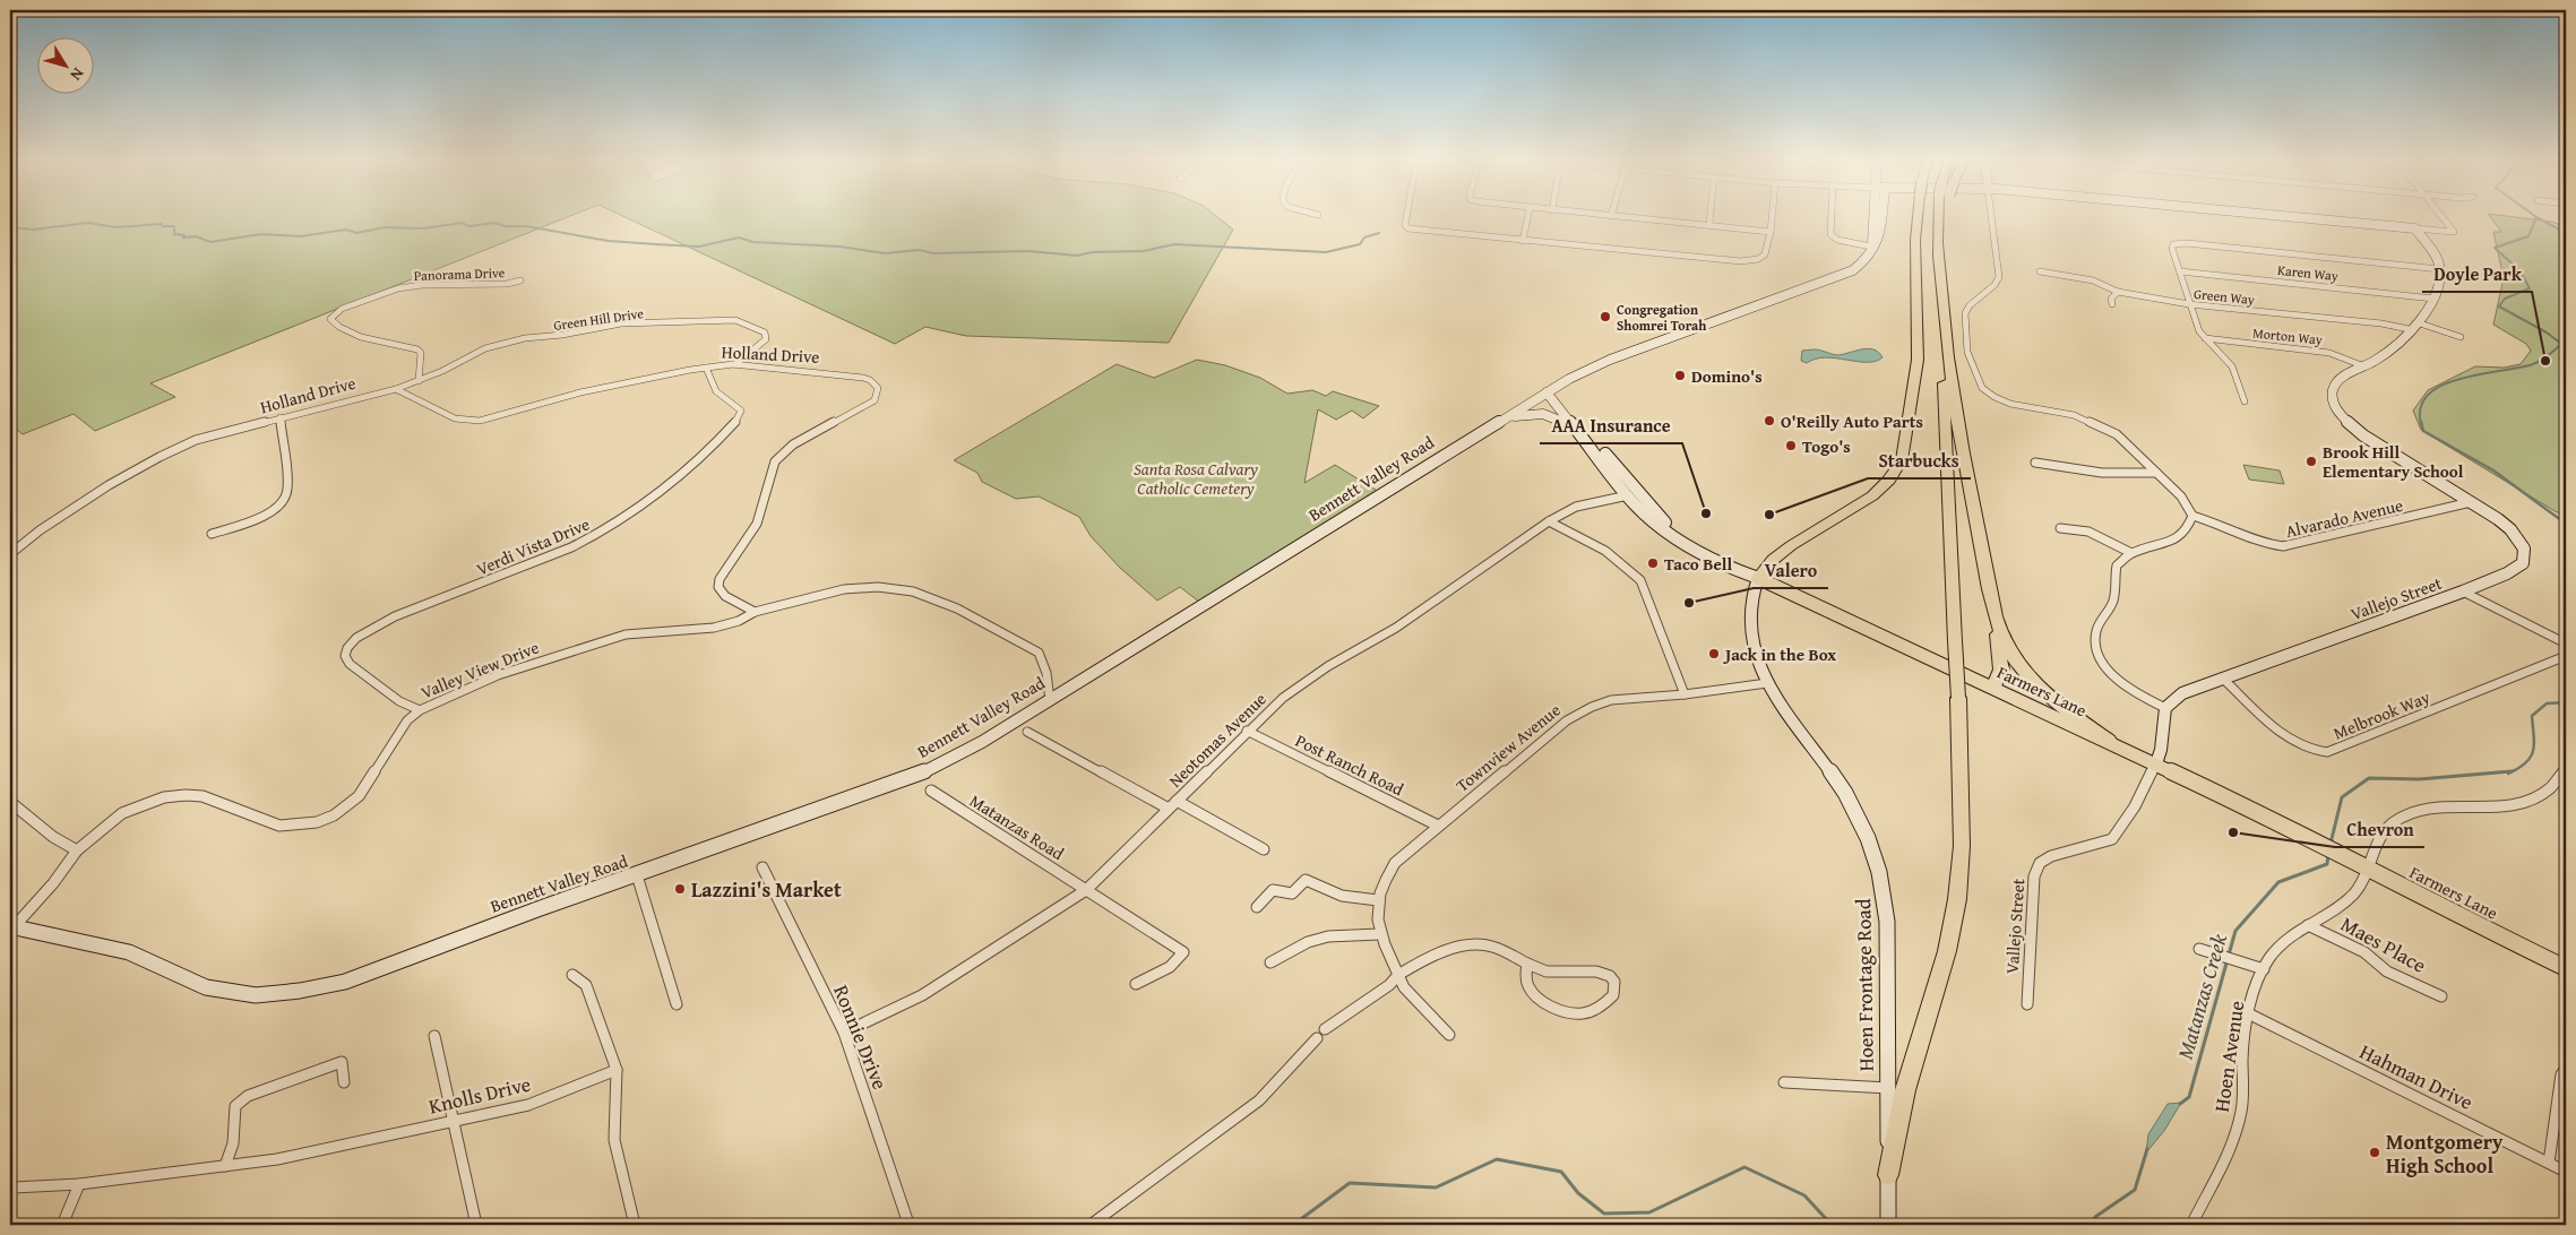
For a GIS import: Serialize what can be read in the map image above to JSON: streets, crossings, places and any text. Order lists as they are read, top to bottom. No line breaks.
{"streets":{"main road":["Farmers Lane"],"street":["Karen Way","Panorama Drive","Green Way","Green Hill Drive","Morton Way","Holland Drive","Bennett Valley Road","Alvarado Avenue","Verdi Vista Drive","Vallejo Street","Valley View Drive","Melbrook Way","Neotomas Avenue","Townview Avenue","Post Ranch Road","Matanzas Road","Maes Place","Hoen Frontage Road","Ronnie Drive","Hoen Avenue","Hahman Drive","Knolls Drive"]},"crossings":[["Karen Way","Vallejo Street"],["Panorama Drive","Green Hill Drive"],["Green Way","Vallejo Street"],["Green Hill Drive","Holland Drive"],["Morton Way","Vallejo Street"],["Holland Drive","Verdi Vista Drive"],["Holland Drive","Valley View Drive"],["Bennett Valley Road","Valley View Drive"],["Bennett Valley Road","Farmers Lane"],["Alvarado Avenue","Vallejo Street"],["Verdi Vista Drive","Valley View Drive"],["Vallejo Street","Farmers Lane"],["Vallejo Street","Melbrook Way"],["Farmers Lane","Neotomas Avenue"],["Farmers Lane","Hoen Frontage Road"],["Farmers Lane","Hoen Avenue"],["Neotomas Avenue","Post Ranch Road"],["Neotomas Avenue","Matanzas Road"],["Neotomas Avenue","Ronnie Drive"],["Townview Avenue","Post Ranch Road"],["Townview Avenue","Hoen Frontage Road"],["Maes Place","Hoen Avenue"],["Hoen Avenue","Hahman Drive"]],"water":["Matanzas Creek"],"parks":["Santa Rosa Calvary Catholic Cemetery"],"places":["Congregation Shomrei Torah","Doyle Park","Domino's","O'Reilly Auto Parts","Togo's","Brook Hill Elementary School","AAA Insurance","Starbucks","Taco Bell","Valero","Jack in the Box","Chevron","Lazzini's Market","Montgomery High School"],"north":"bottom right"}
